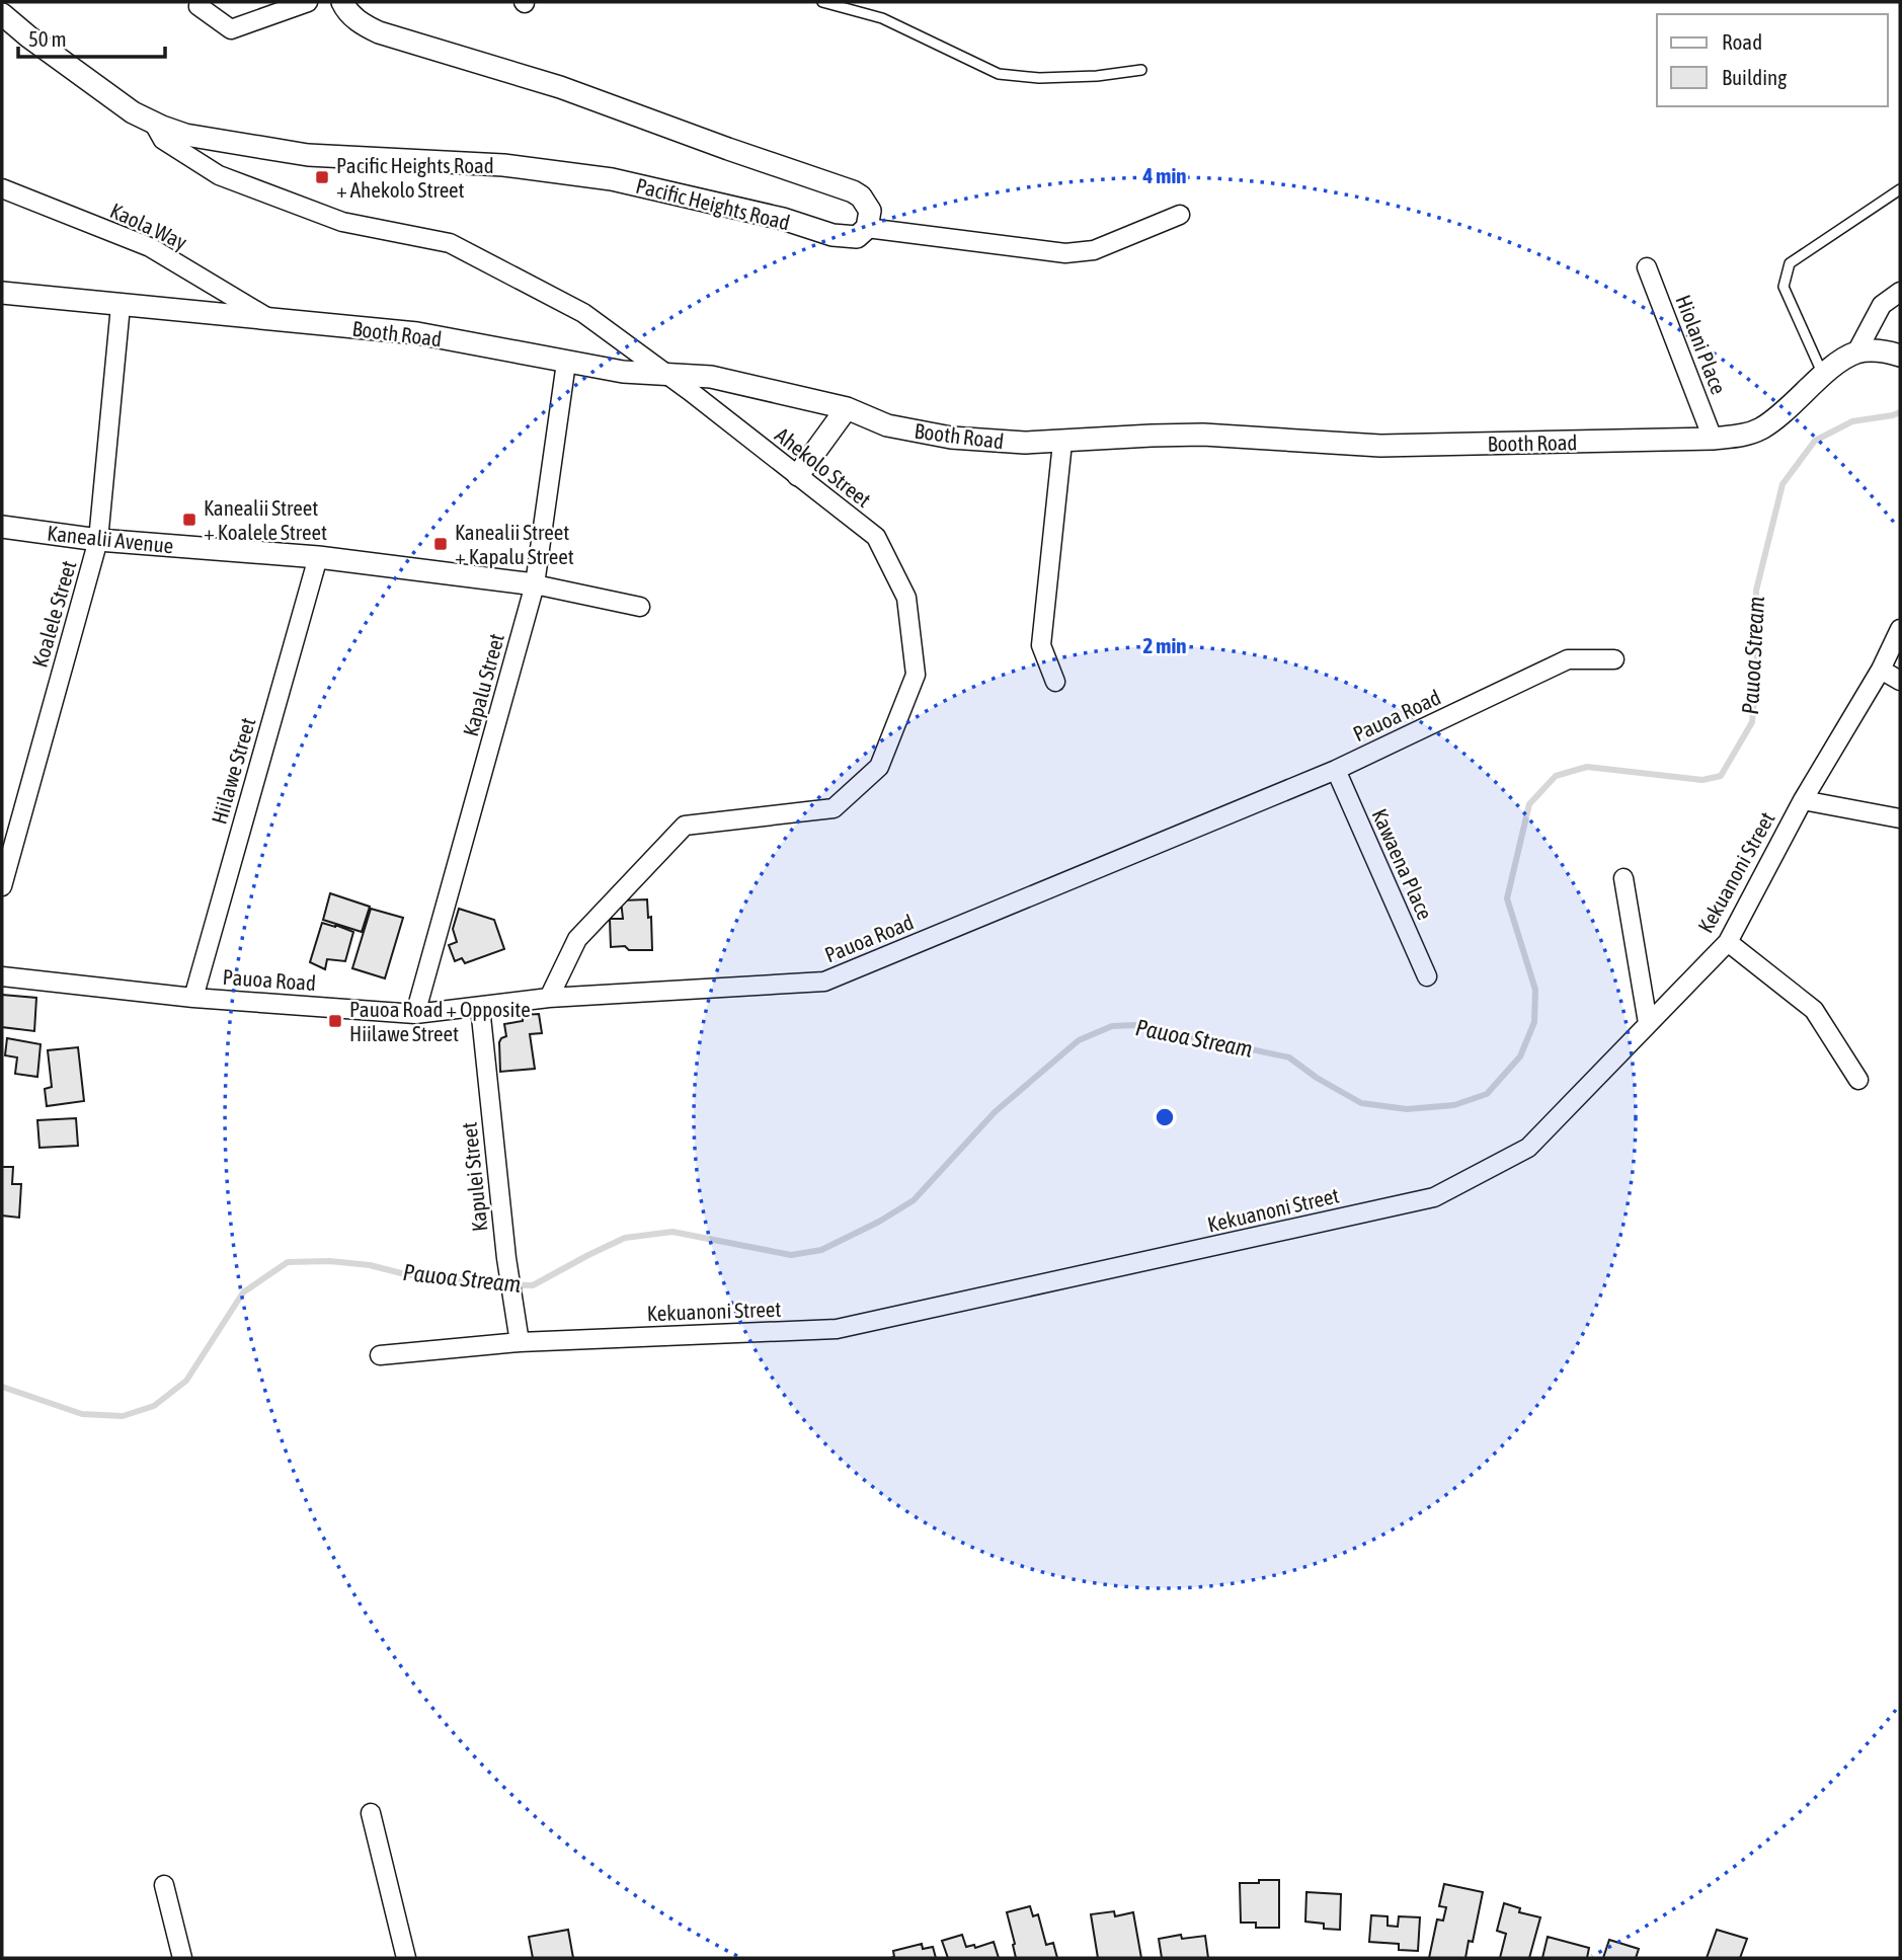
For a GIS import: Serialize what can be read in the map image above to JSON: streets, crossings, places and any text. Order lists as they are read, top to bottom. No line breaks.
{"streets":{"street":["Pacific Heights Road","Kaola Way","Booth Road","Hiolani Place","Ahekolo Street","Kanealii Avenue","Koalele Street","Kapalu Street","Pauoa Road","Hiilawe Street","Kawaena Place","Kekuanoni Street","Kapulei Street"]},"crossings":[["Pacific Heights Road","Ahekolo Street"],["Kaola Way","Booth Road"],["Booth Road","Hiolani Place"],["Booth Road","Ahekolo Street"],["Booth Road","Koalele Street"],["Booth Road","Kapalu Street"],["Ahekolo Street","Pauoa Road"],["Kanealii Avenue","Koalele Street"],["Kanealii Avenue","Kapalu Street"],["Kanealii Avenue","Hiilawe Street"],["Kapalu Street","Pauoa Road"],["Pauoa Road","Hiilawe Street"],["Pauoa Road","Kawaena Place"],["Pauoa Road","Kapulei Street"],["Kekuanoni Street","Kapulei Street"]],"water":["Pauoa Stream"],"places":{"transit":["Pacific Heights Road + Ahekolo Street","Kanealii Street + Koalele Street","Kanealii Street + Kapalu Street","Pauoa Road + Opposite Hiilawe Street"]},"legend":["Road","Building"],"scale_bar":"50 m","rings":["4 min","2 min"]}
